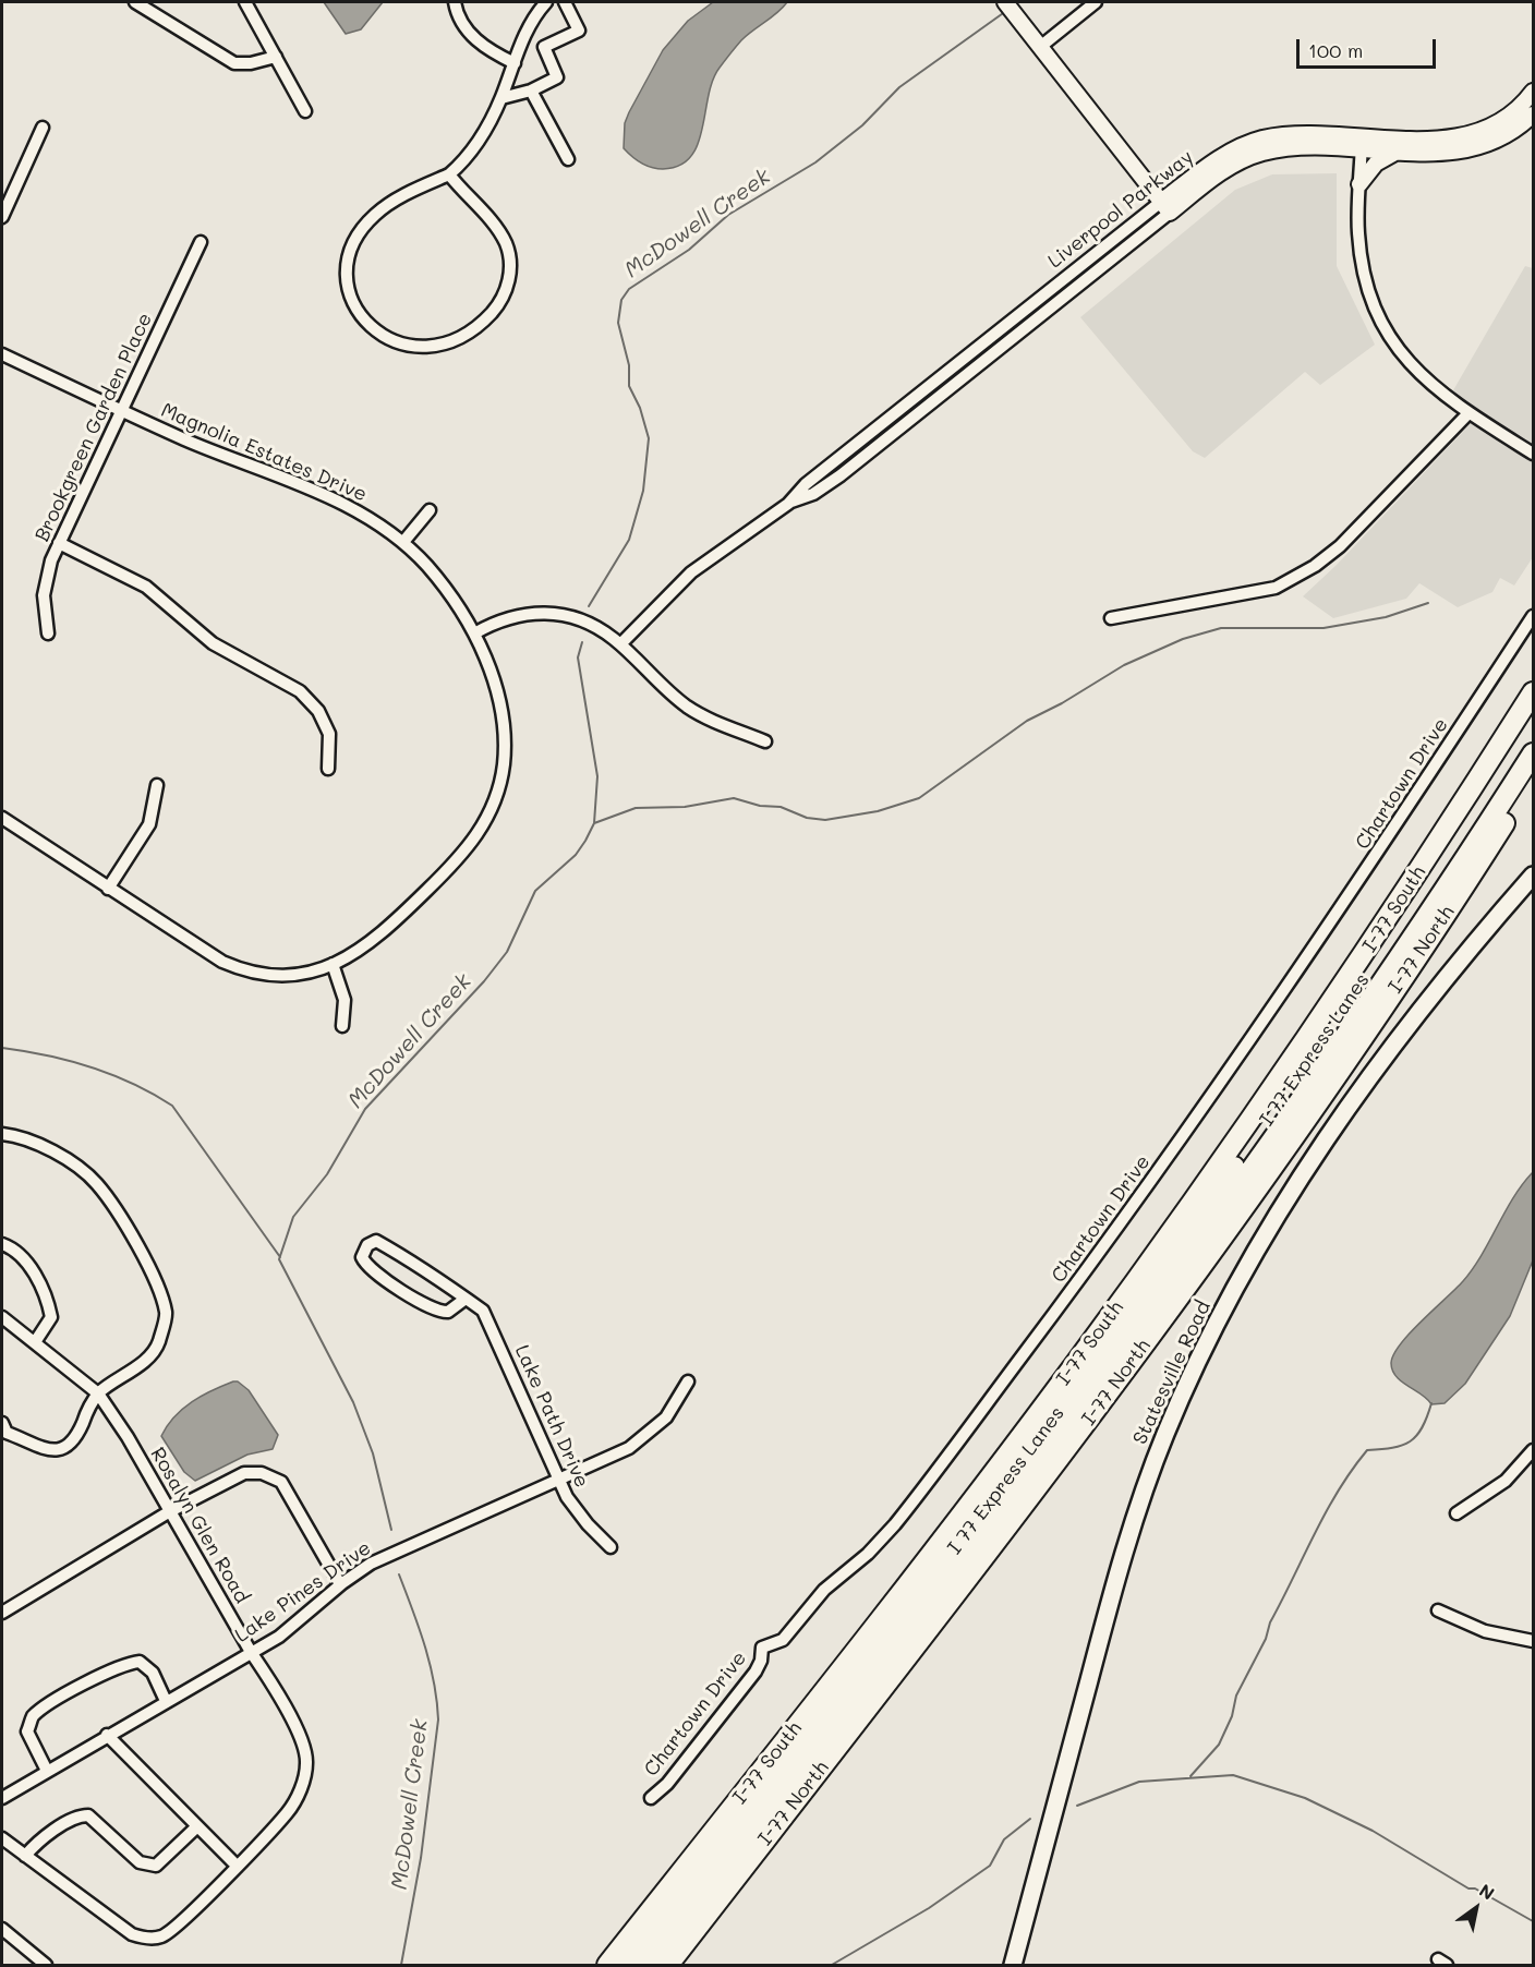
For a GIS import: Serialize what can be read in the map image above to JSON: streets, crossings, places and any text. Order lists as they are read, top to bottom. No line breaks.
{"streets":{"highway":["I-77 South","I-77 North","I 77 Express Lanes"],"main road":["Statesville Road"],"street":["Liverpool Parkway","Brookgreen Garden Place","Magnolia Estates Drive","Chartown Drive","Lake Path Drive","Rosalyn Glen Road","Lake Pines Drive"]},"crossings":[["Brookgreen Garden Place","Magnolia Estates Drive"],["Lake Path Drive","Lake Pines Drive"],["Rosalyn Glen Road","Lake Pines Drive"]],"water":["McDowell Creek"],"scale_bar":"100 m","north":"top right"}
